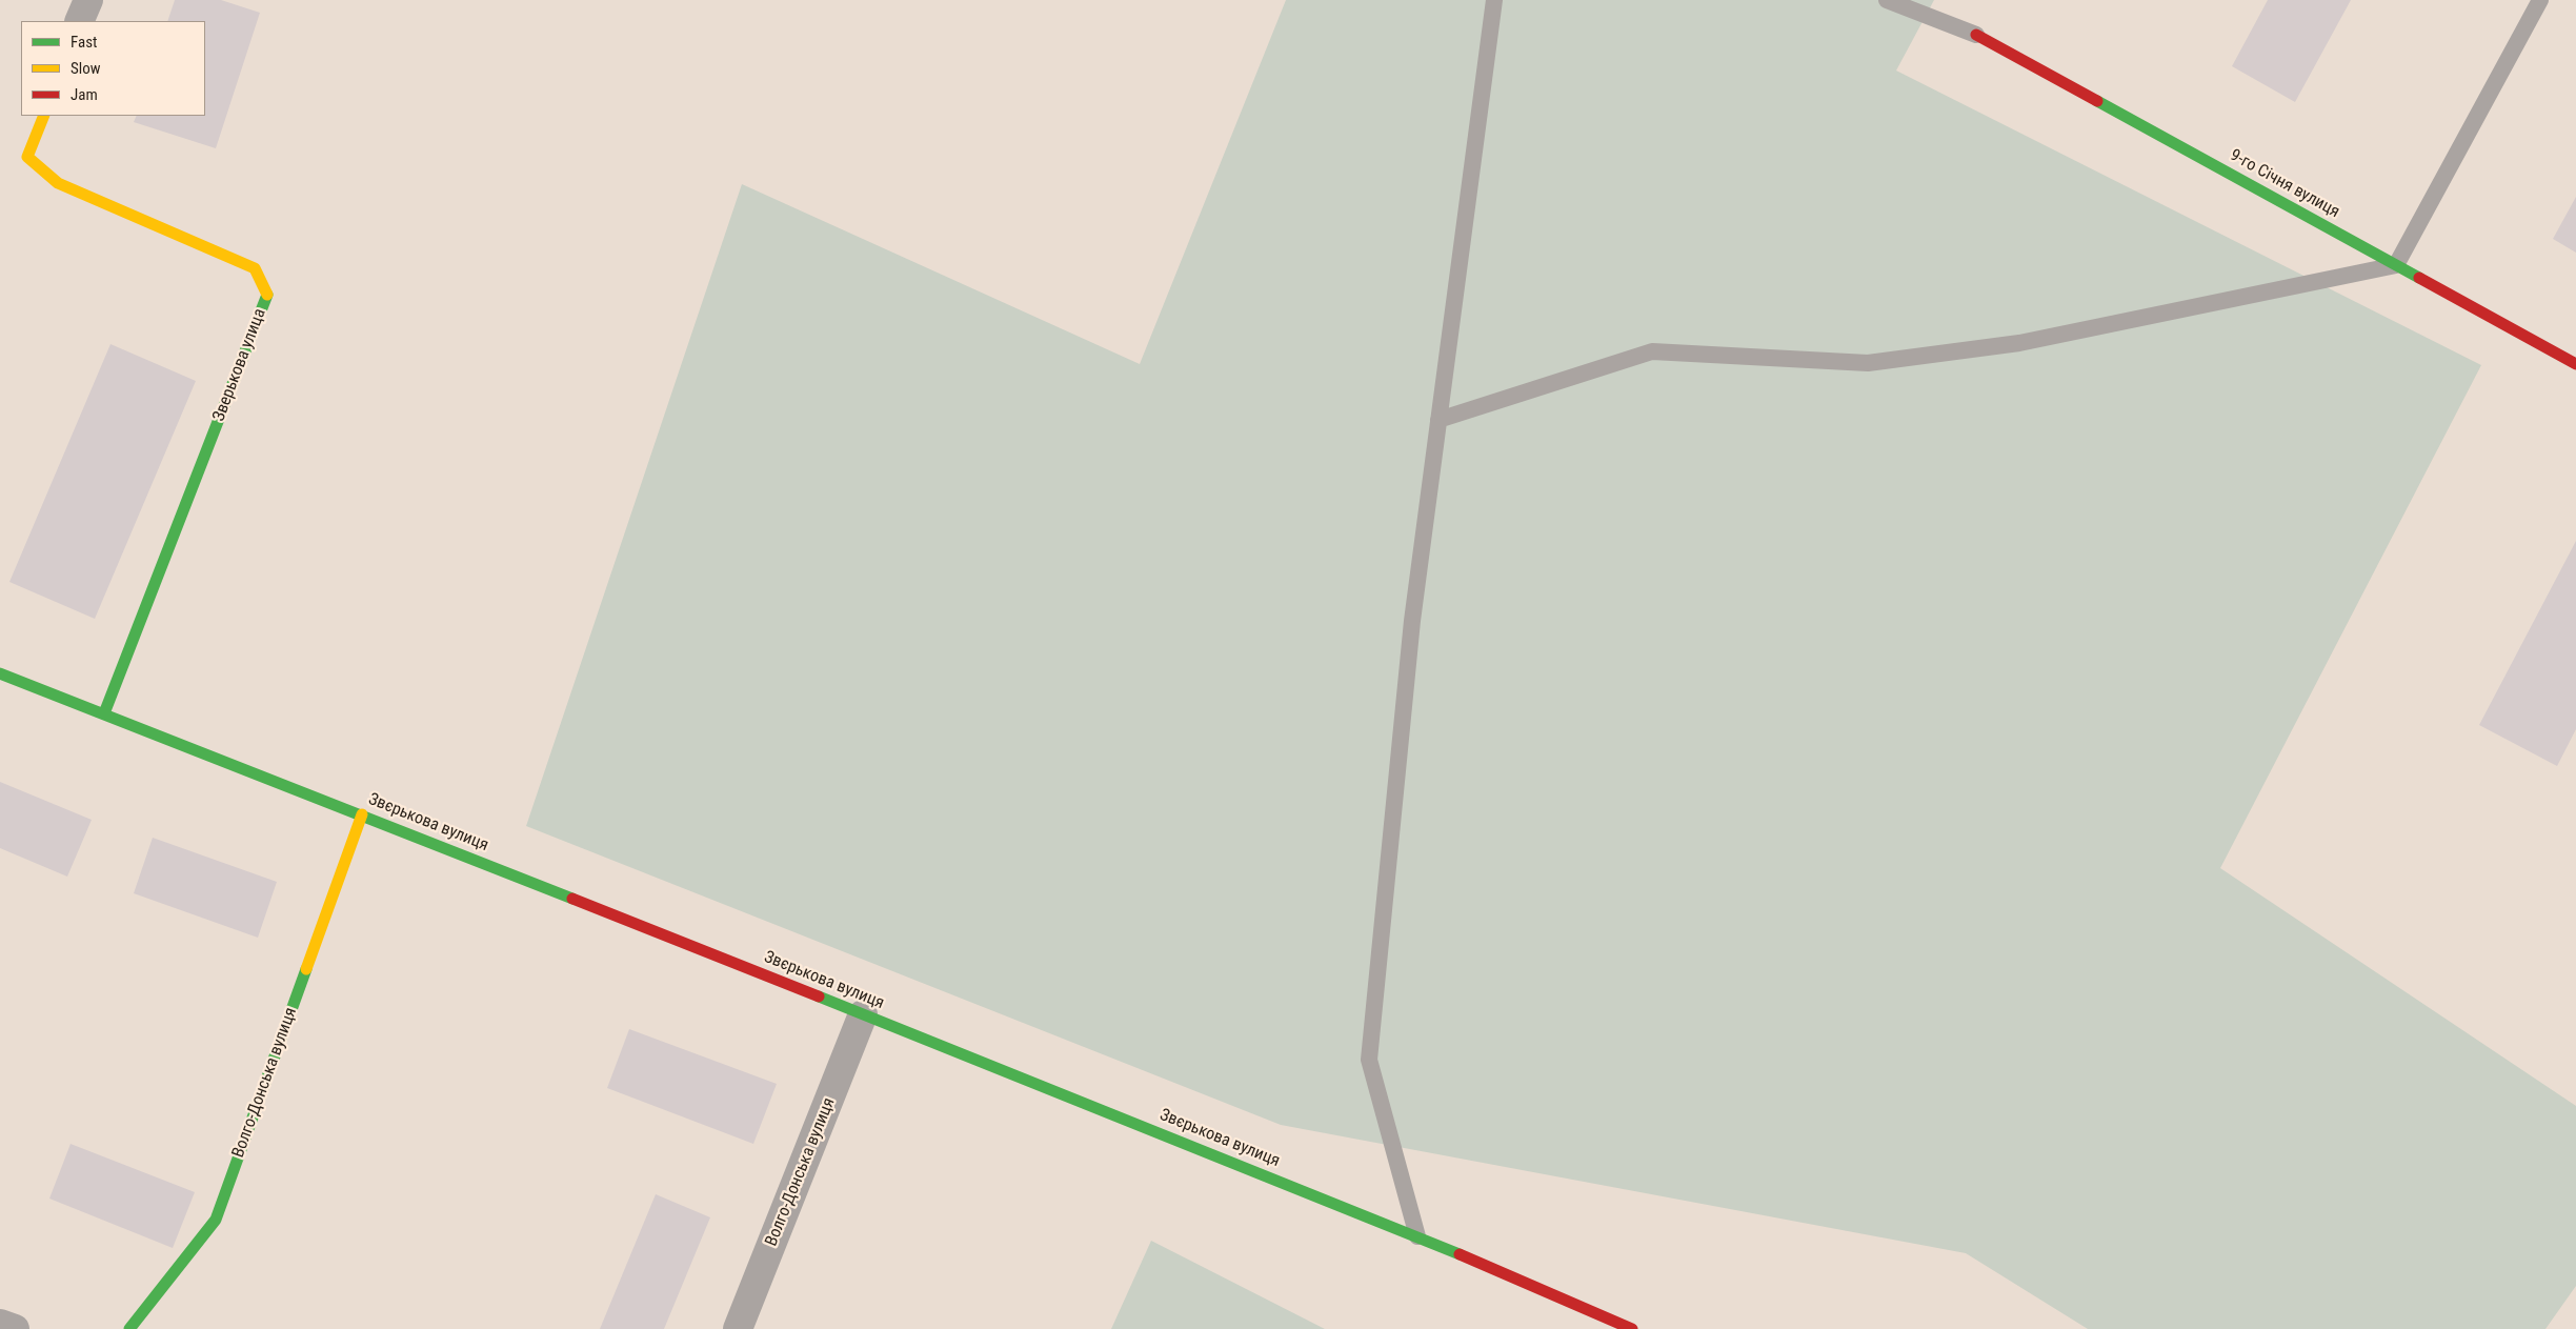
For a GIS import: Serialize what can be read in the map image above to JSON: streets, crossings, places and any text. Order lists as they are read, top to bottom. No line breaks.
{"streets":{"street":["9-го Січня вулиця","Зверькова улица","Звєрькова вулиця","Волго-Донська вулиця"]},"crossings":[["Зверькова улица","Звєрькова вулиця"],["Звєрькова вулиця","Волго-Донська вулиця"]],"legend":["Fast","Slow","Jam"]}
